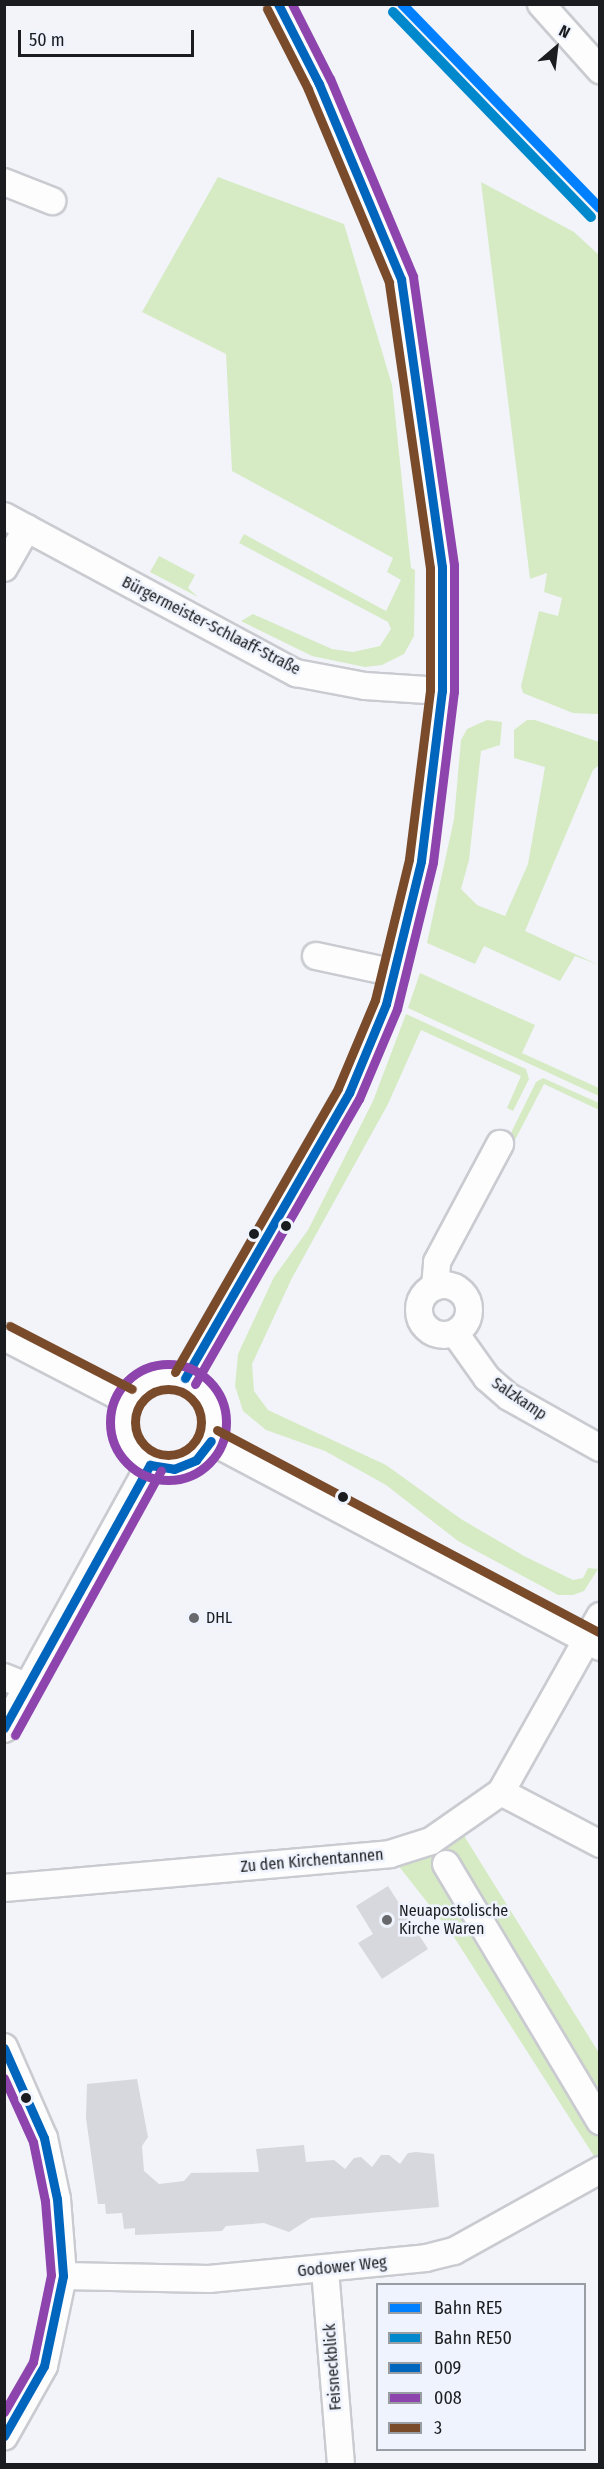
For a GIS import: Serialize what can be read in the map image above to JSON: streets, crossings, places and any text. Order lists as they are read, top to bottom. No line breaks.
{"streets":{"street":["Bürgermeister-Schlaaff-Straße","Salzkamp","Zu den Kirchentannen","Godower Weg","Feisneckblick"]},"crossings":[["Godower Weg","Feisneckblick"]],"places":["DHL","Neuapostolische Kirche Waren"],"lines":["rail line RE5","transit line 009","transit line 008","transit line 3","rail line RE50"],"legend":["Bahn RE5","Bahn RE50","009","008","3"],"scale_bar":"50 m","north":"top right"}
